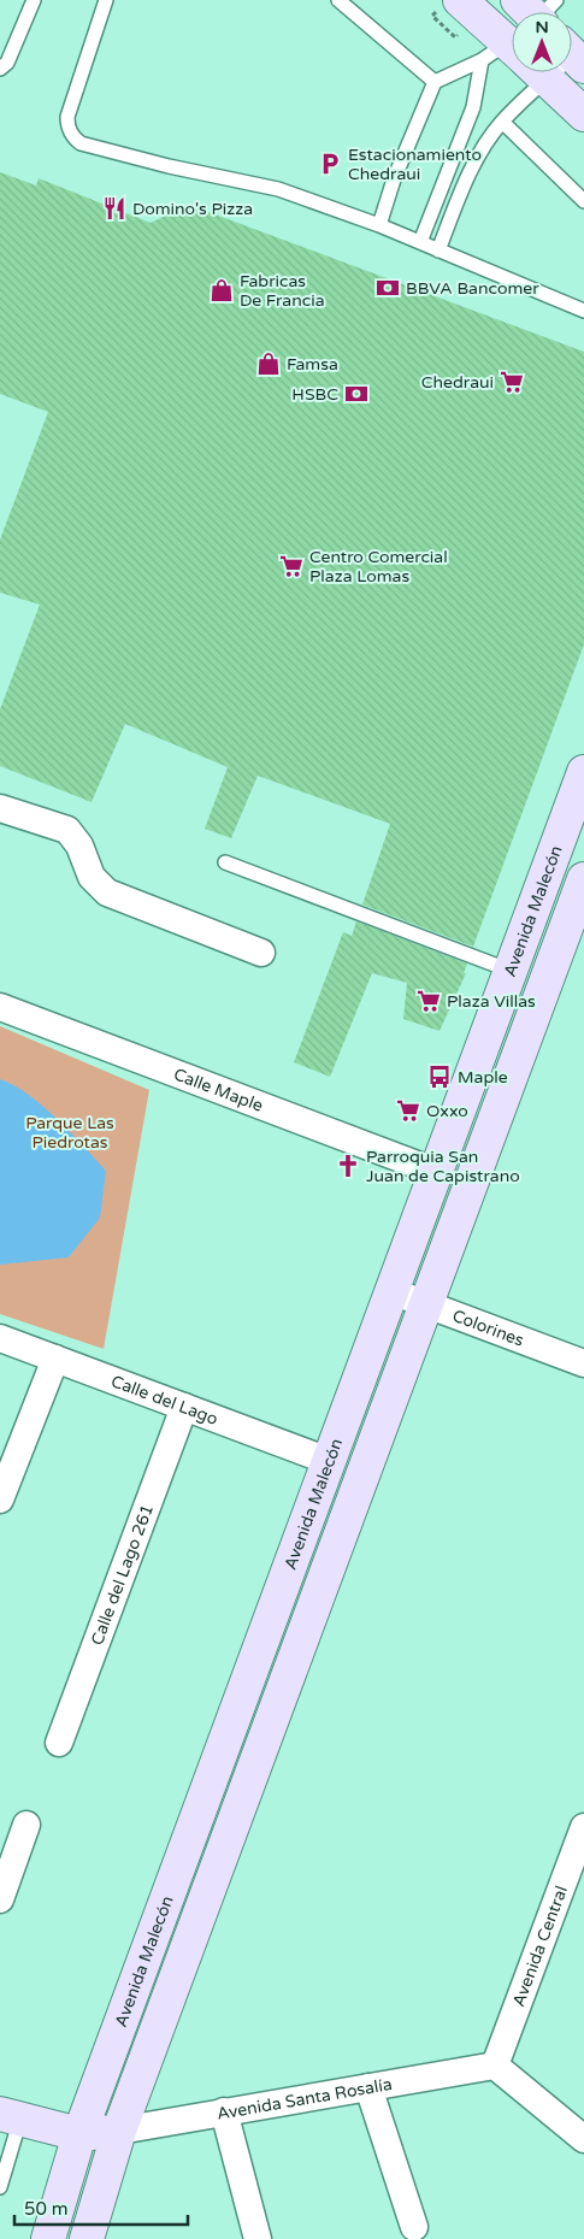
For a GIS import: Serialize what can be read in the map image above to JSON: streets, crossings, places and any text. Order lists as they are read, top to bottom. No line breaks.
{"streets":{"street":["Avenida Malecón","Calle Maple","Colorines","Calle del Lago","Calle del Lago 261","Avenida Central","Avenida Santa Rosalía"]},"crossings":[["Avenida Malecón","Calle Maple"],["Avenida Malecón","Colorines"],["Avenida Malecón","Calle del Lago"],["Avenida Malecón","Avenida Santa Rosalía"],["Calle del Lago","Calle del Lago 261"],["Avenida Central","Avenida Santa Rosalía"]],"parks":["Parque Las Piedrotas"],"places":{"parking":["Estacionamiento Chedraui"],"restaurant":["Domino's Pizza"],"bank":["BBVA Bancomer","HSBC"],"shop":["Fabricas De Francia","Famsa"],"supermarket":["Chedraui","Centro Comercial Plaza Lomas","Plaza Villas","Oxxo"],"bus stop":["Maple"],"church":["Parroquia San Juan de Capistrano"]},"scale_bar":"50 m","north":"top"}
